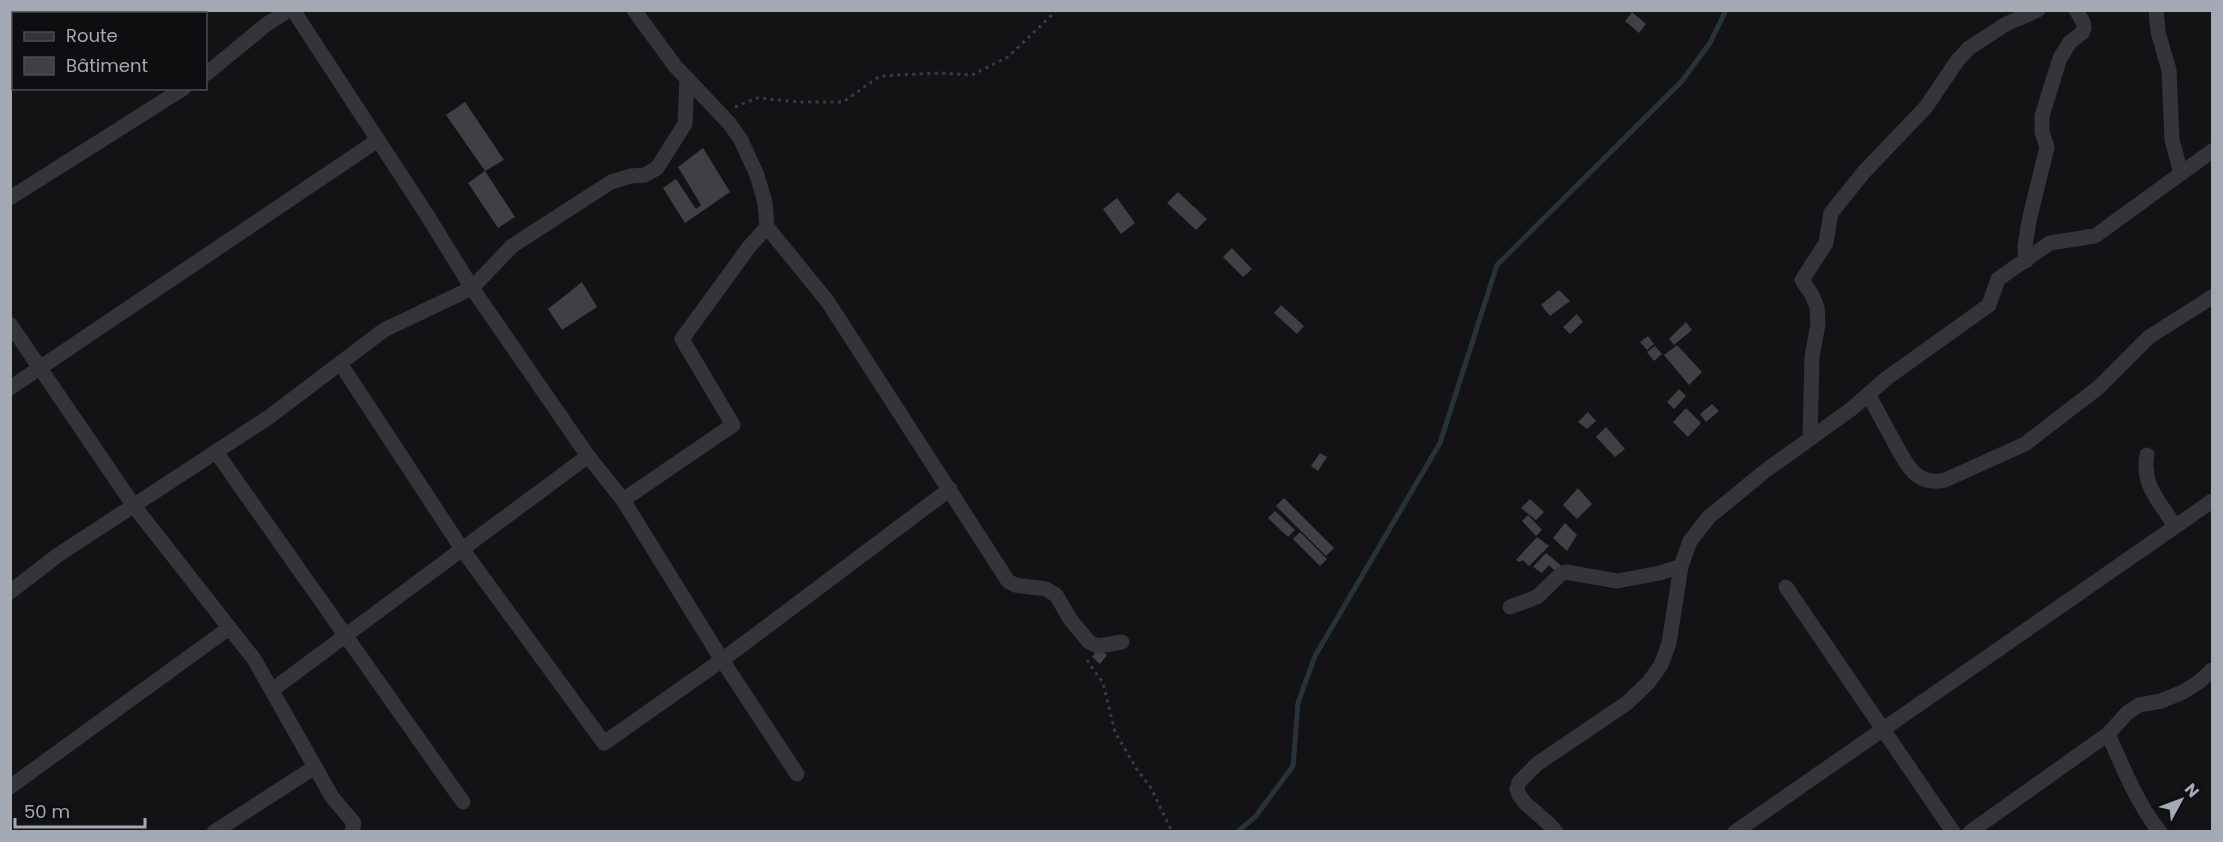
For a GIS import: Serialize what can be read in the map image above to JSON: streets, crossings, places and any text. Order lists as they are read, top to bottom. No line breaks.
{"legend":["Route","Bâtiment"],"scale_bar":"50 m","north":"top right"}
